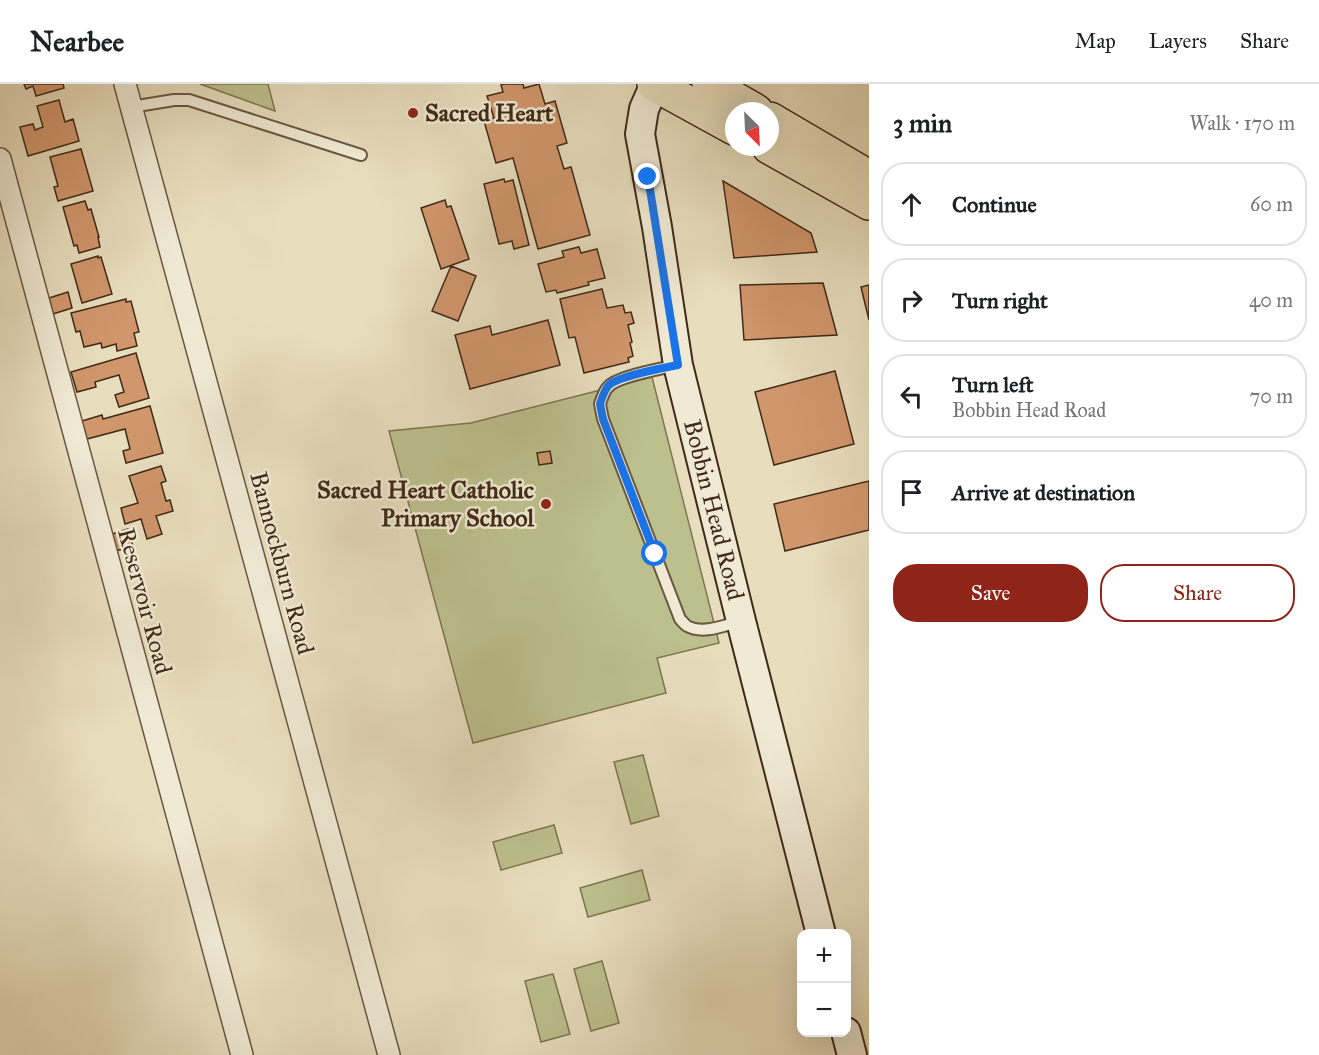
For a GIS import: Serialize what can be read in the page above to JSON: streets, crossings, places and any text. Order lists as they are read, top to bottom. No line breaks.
{"streets":{"main road":["Bobbin Head Road"],"street":["Bannockburn Road","Reservoir Road"]},"places":["Sacred Heart","Sacred Heart Catholic Primary School"],"north":"bottom right","page":{"header":"Nearbee","nav":["Map","Layers","Share"],"heading":["3 min","Walk · 170 m"],"list":[["Continue","60 m"],["Turn right","40 m"],["Turn left","Bobbin Head Road","70 m"],"Arrive at destination"],"buttons":["Save","Share"],"map_buttons":["+","−"]}}
